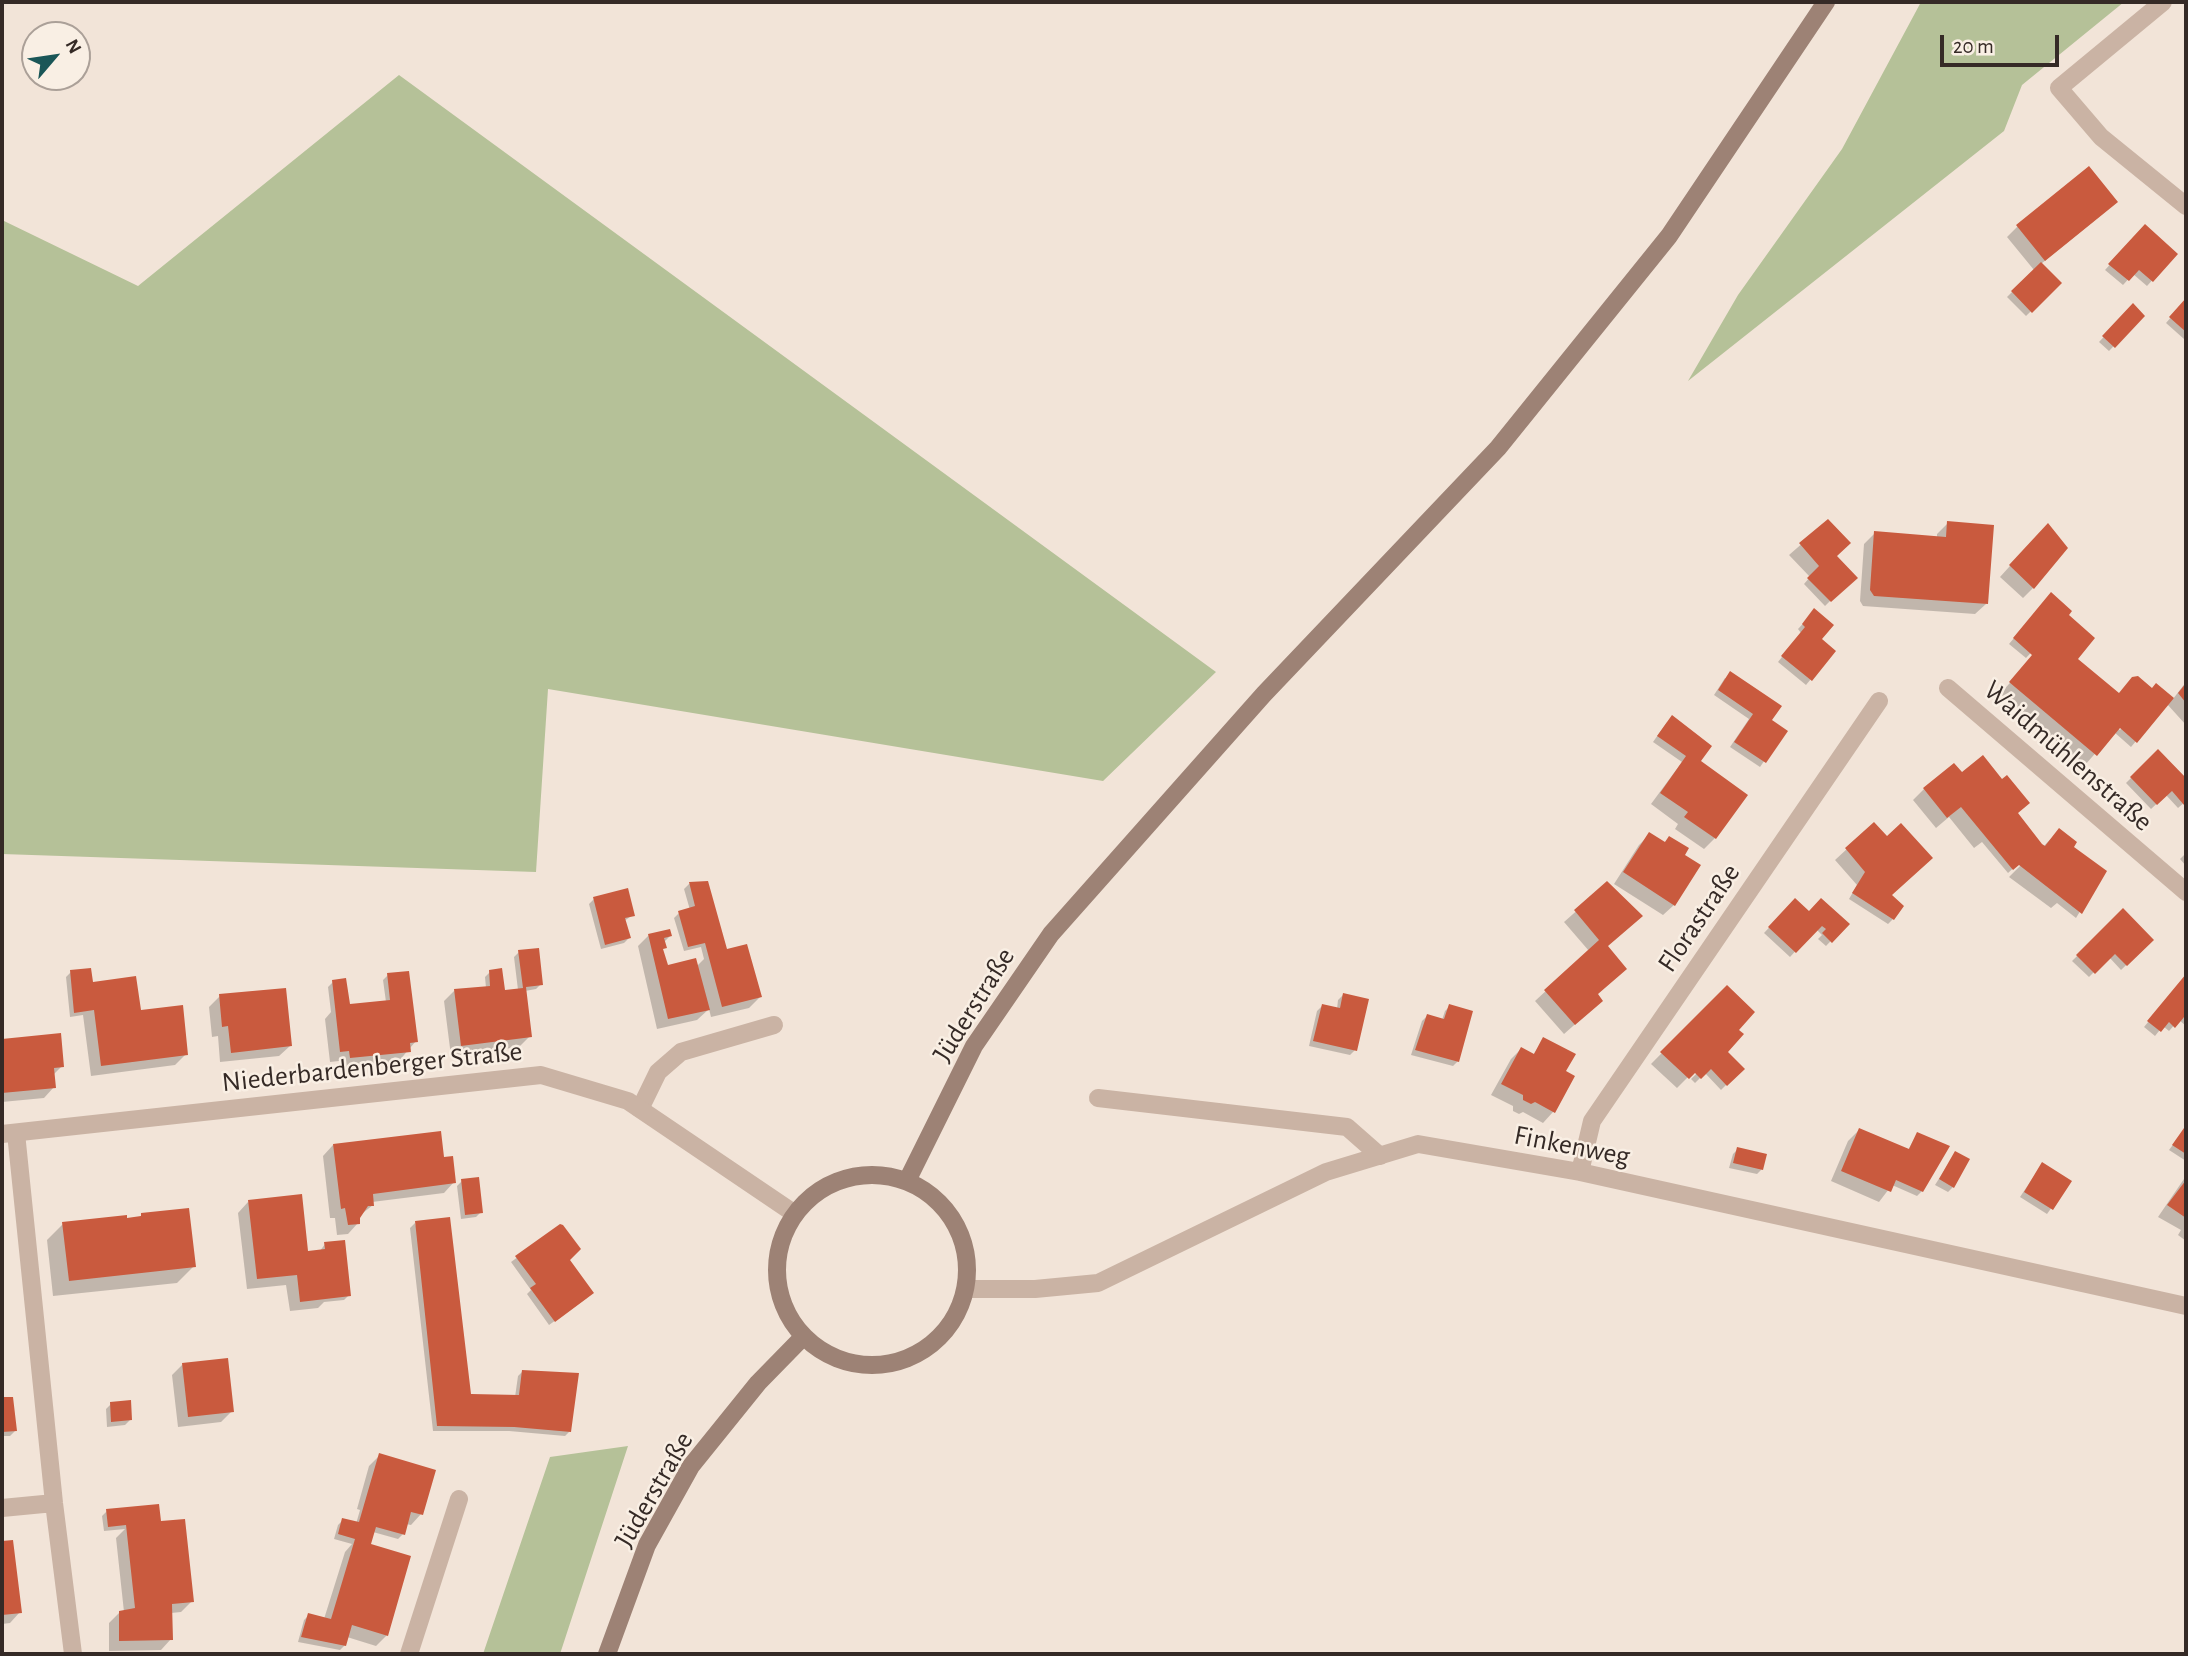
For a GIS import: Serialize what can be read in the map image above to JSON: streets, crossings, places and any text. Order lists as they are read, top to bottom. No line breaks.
{"streets":{"main road":["Jüderstraße"],"street":["Waidmühlenstraße","Florastraße","Niederbardenberger Straße","Finkenweg"]},"crossings":[["Florastraße","Finkenweg"],["Jüderstraße","Niederbardenberger Straße"],["Jüderstraße","Finkenweg"],["Niederbardenberger Straße","Finkenweg"]],"scale_bar":"20 m","north":"top right"}
